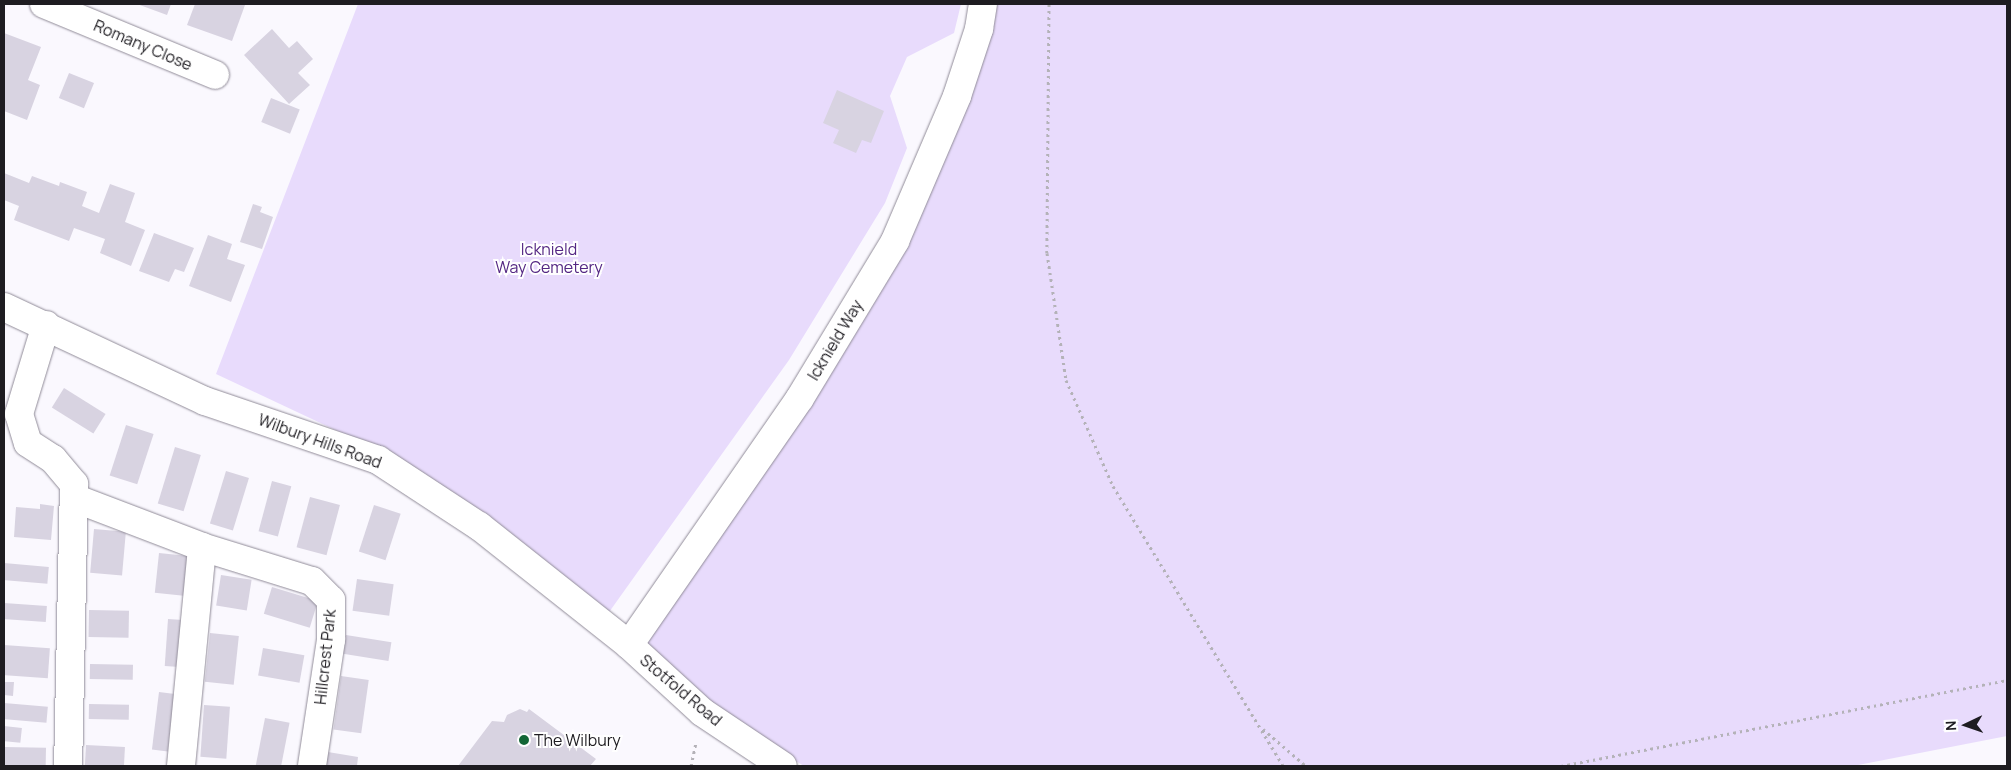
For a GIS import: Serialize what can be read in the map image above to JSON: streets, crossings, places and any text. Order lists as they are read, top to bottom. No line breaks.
{"streets":{"street":["Romany Close","Icknield Way","Wilbury Hills Road","Hillcrest Park","Stotfold Road"]},"crossings":[["Icknield Way","Wilbury Hills Road"],["Icknield Way","Stotfold Road"],["Wilbury Hills Road","Stotfold Road"]],"parks":["Icknield Way Cemetery"],"places":["The Wilbury"],"north":"left"}
